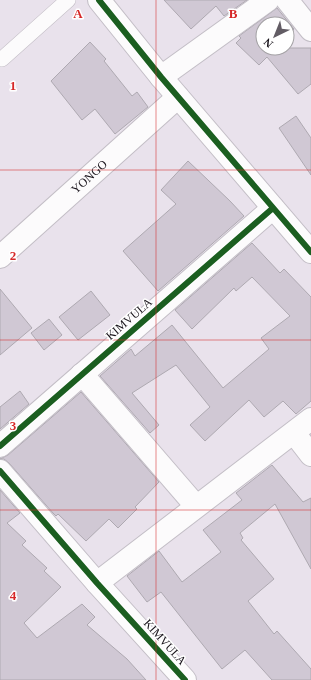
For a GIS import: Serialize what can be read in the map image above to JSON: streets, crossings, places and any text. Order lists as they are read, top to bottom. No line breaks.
{"streets":{"street":["YONGO","KIMVULA"]},"north":"bottom left","grid":{"columns":["A","B"],"rows":["1","2","3","4"]}}
